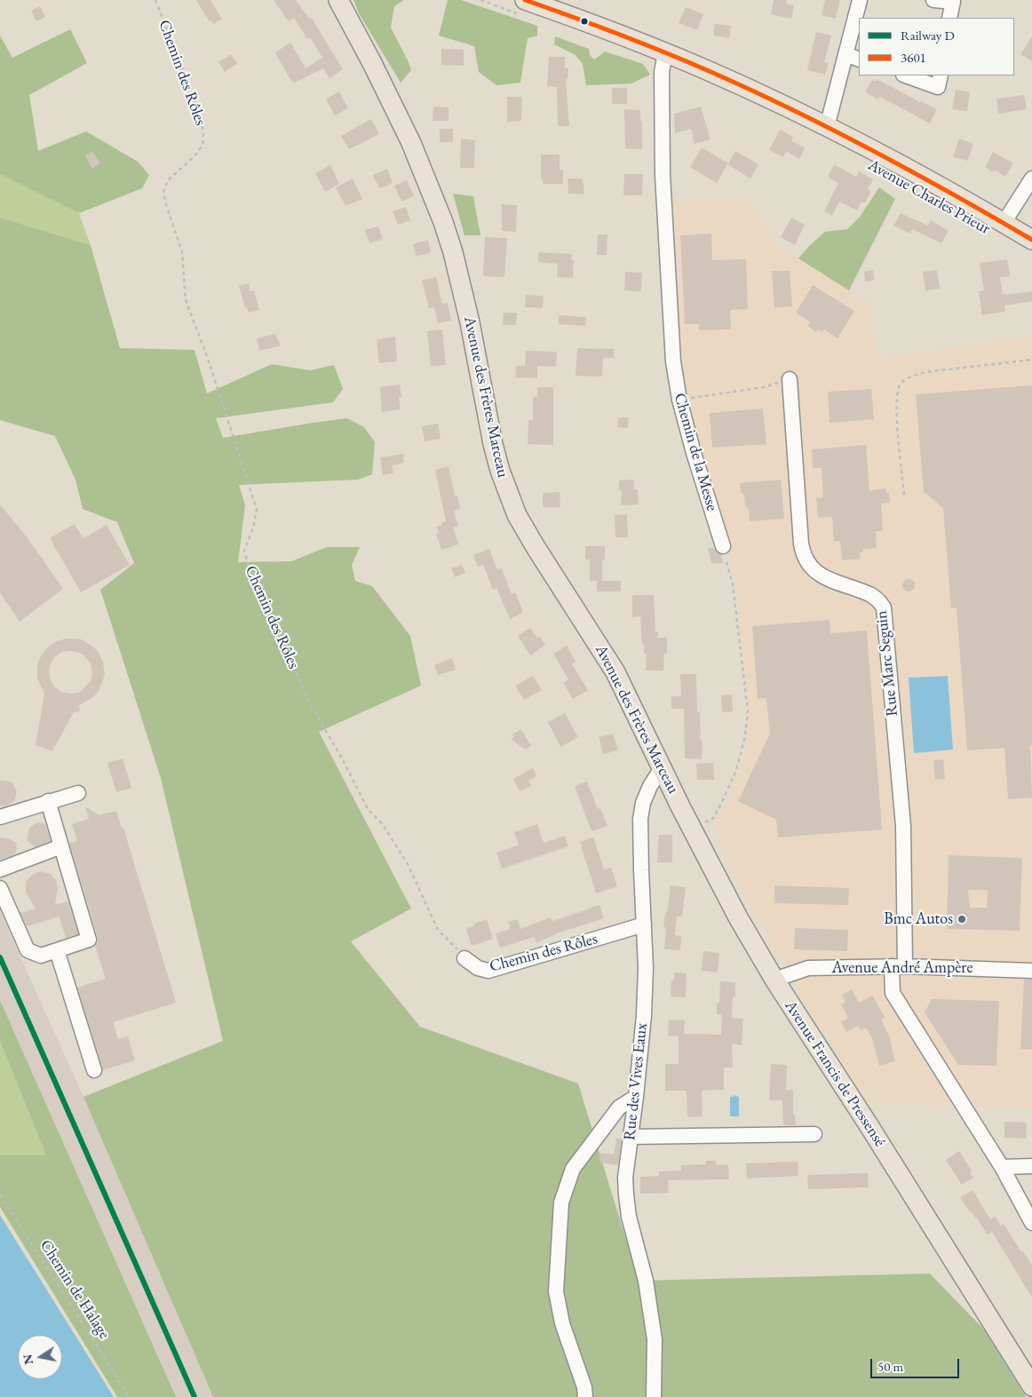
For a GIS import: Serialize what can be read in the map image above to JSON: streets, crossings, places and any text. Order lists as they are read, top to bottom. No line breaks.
{"streets":{"main road":["Avenue Charles Prieur","Avenue des Frères Marceau","Avenue Francis de Pressensé"],"street":["Chemin des Rôles","Chemin de la Messe","Rue Marc Seguin","Avenue André Ampère","Rue des Vives Eaux"],"path":["Chemin de Halage"]},"crossings":[["Chemin des Rôles","Rue des Vives Eaux"],["Avenue Charles Prieur","Chemin de la Messe"],["Avenue des Frères Marceau","Avenue Francis de Pressensé"],["Avenue des Frères Marceau","Rue des Vives Eaux"],["Rue Marc Seguin","Avenue André Ampère"],["Avenue André Ampère","Avenue Francis de Pressensé"]],"places":["Bmc Autos"],"lines":["transit line 3601","rail line D"],"legend":["Railway D","3601"],"scale_bar":"50 m","north":"left"}
